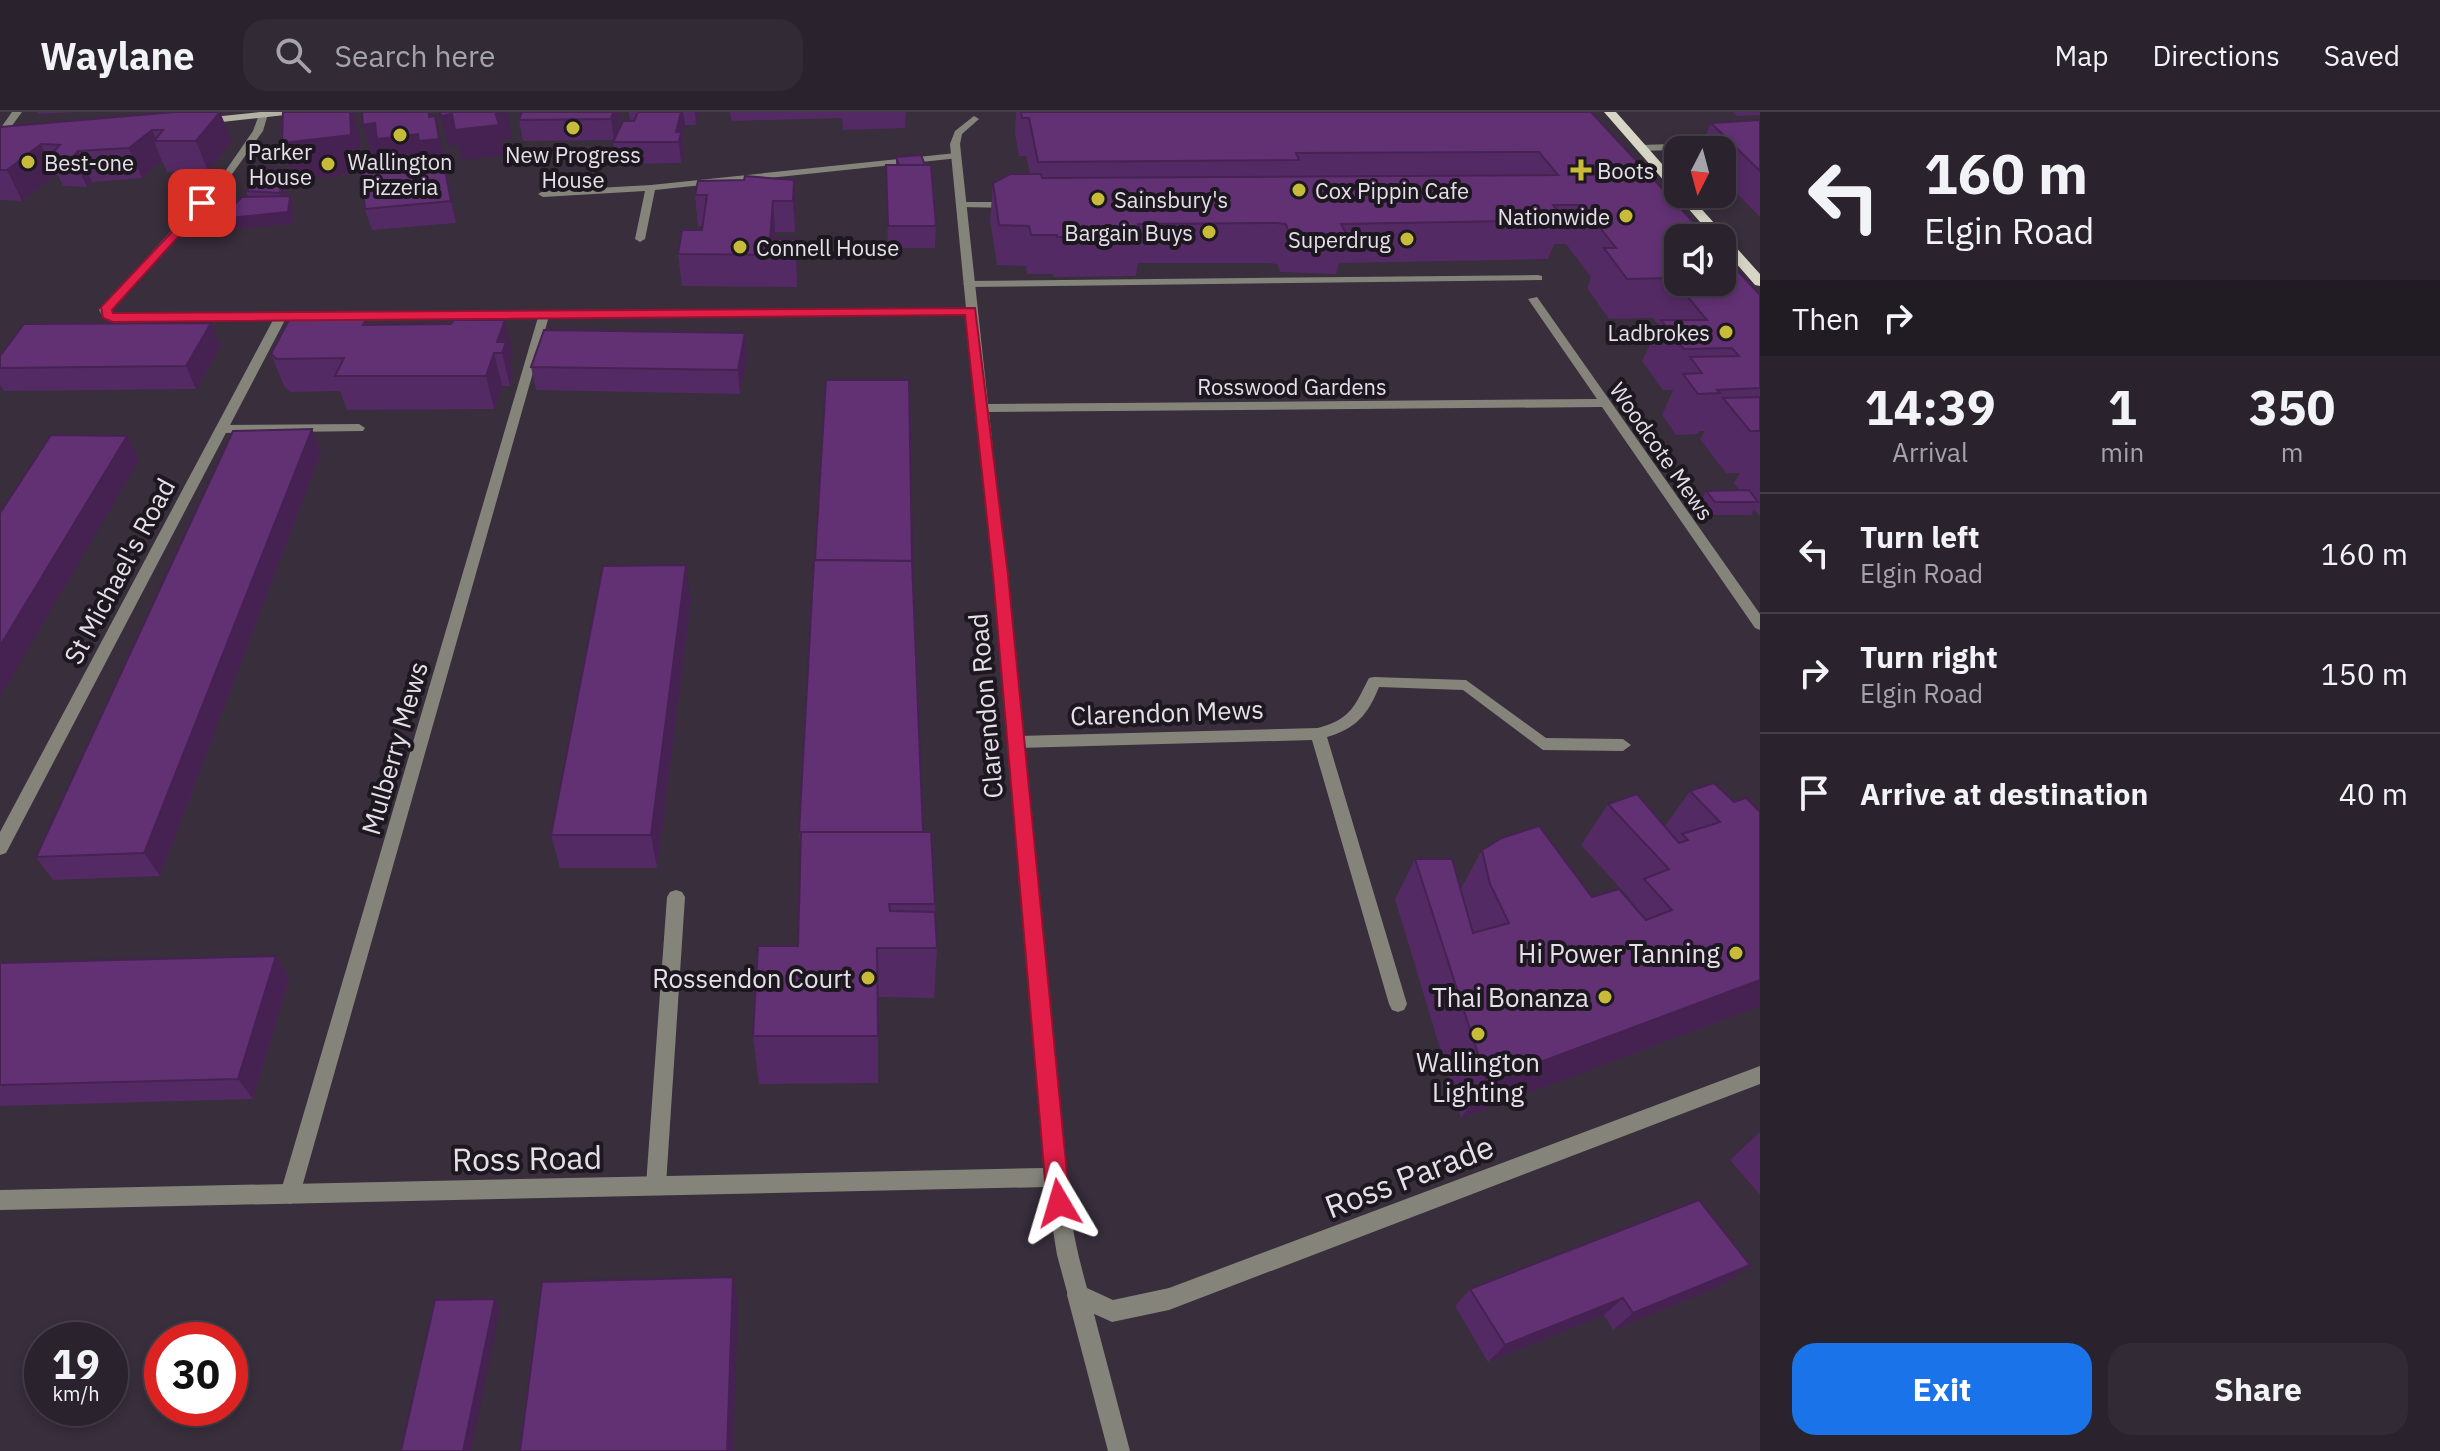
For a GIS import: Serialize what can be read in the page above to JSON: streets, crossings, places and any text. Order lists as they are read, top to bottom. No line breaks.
{"streets":{"street":["Rosswood Gardens","Woodcote Mews","St Michael's Road","Clarendon Road","Clarendon Mews","Mulberry Mews","Ross Road","Ross Parade"]},"crossings":[["Rosswood Gardens","Woodcote Mews"],["Rosswood Gardens","Clarendon Road"],["Clarendon Road","Clarendon Mews"],["Clarendon Road","Ross Road"],["Clarendon Road","Ross Parade"],["Mulberry Mews","Ross Road"]],"places":{"other":["New Progress House","Wallington Pizzeria","Best-one","Parker House","Cox Pippin Cafe","Sainsbury's","Nationwide","Bargain Buys","Superdrug","Connell House","Ladbrokes","Hi Power Tanning","Rossendon Court","Thai Bonanza","Wallington Lighting"],"health":["Boots"]},"north":"bottom","page":{"header":"Waylane","search":"Search here","nav":["Map","Directions","Saved"],"turn":["160 m","Elgin Road"],"then":"Then","eta":["14:39","Arrival","1","min","350","m"],"list":[{"name":"Turn left","note":"Elgin Road","value":"160 m"},{"name":"Turn right","note":"Elgin Road","value":"150 m"},{"name":"Arrive at destination","value":"40 m"}],"speed":"19 km/h","limit":"30","buttons":["Exit","Share"]}}
